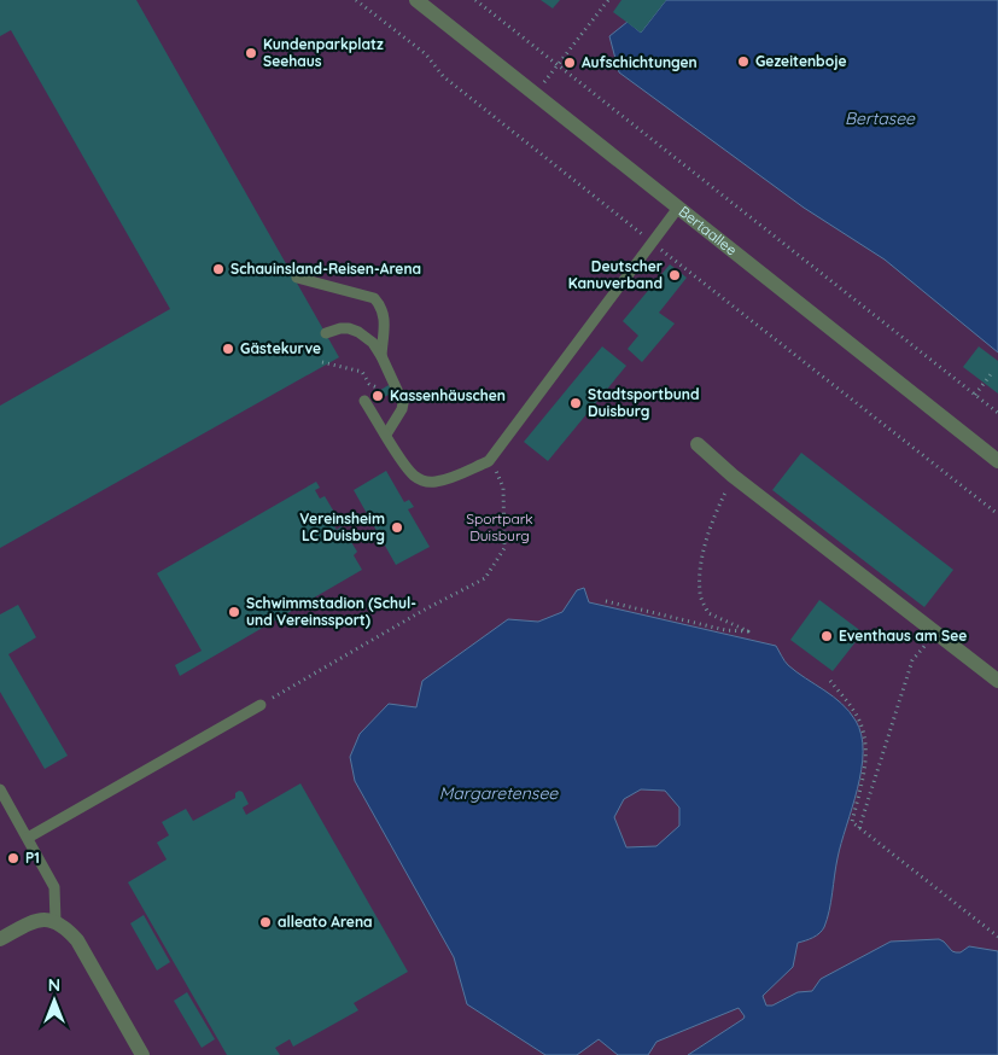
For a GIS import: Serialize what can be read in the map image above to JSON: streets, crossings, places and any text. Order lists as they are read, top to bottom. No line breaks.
{"streets":{"street":["Bertaallee"]},"water":["Bertasee","Margaretensee"],"parks":["Sportpark Duisburg"],"places":["Kundenparkplatz Seehaus","Gezeitenboje","Aufschichtungen","Schauinsland-Reisen-Arena","Deutscher Kanuverband","Gästekurve","Kassenhäuschen","Stadtsportbund Duisburg","Vereinsheim LC Duisburg","Schwimmstadion (Schul- und Vereinssport)","Eventhaus am See","P1","alleato Arena"],"north":"top"}
